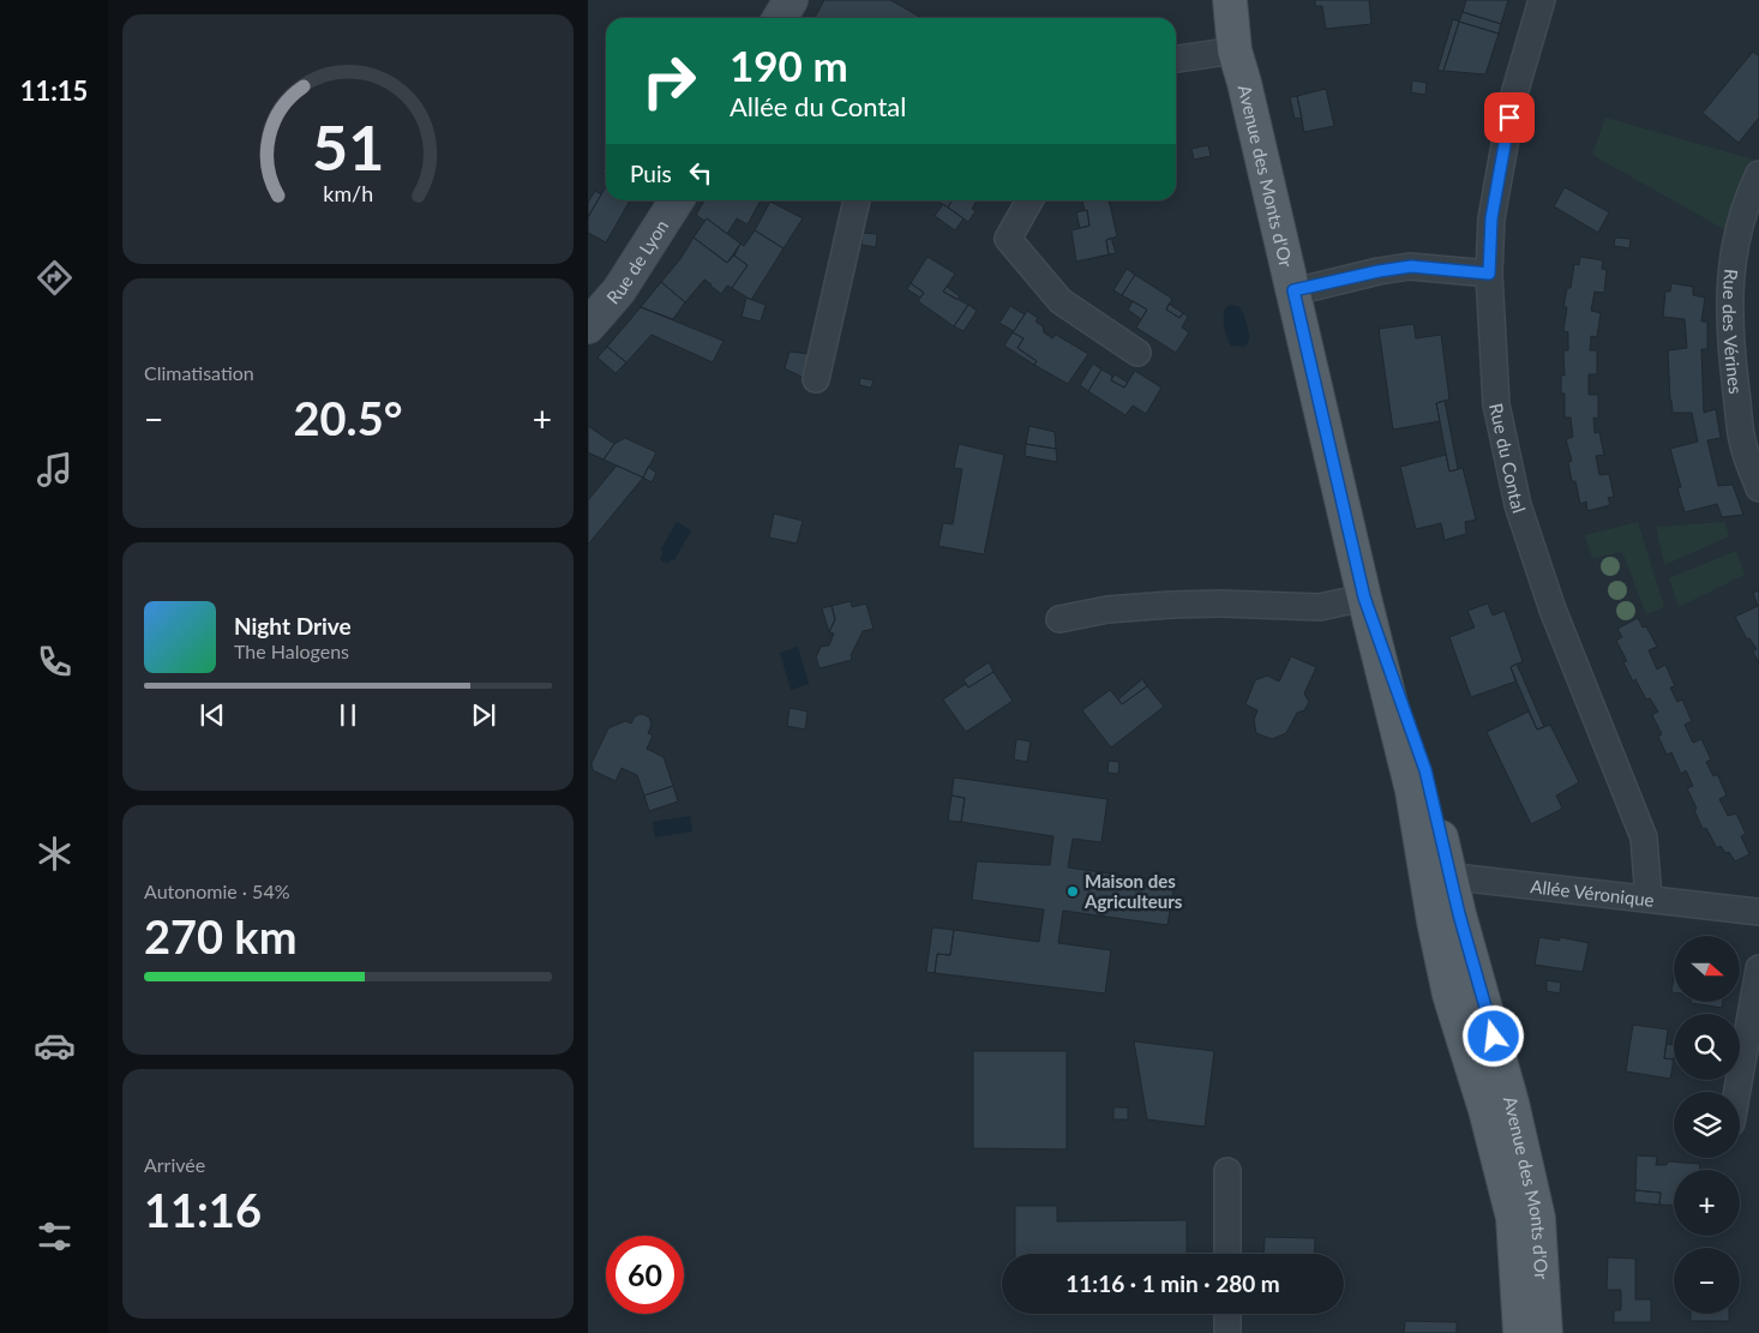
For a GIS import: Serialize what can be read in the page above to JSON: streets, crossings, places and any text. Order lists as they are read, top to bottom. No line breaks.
{"streets":{"main road":["Avenue des Monts d'Or"],"street":["Rue de Lyon","Rue des Vérines","Rue du Contal","Allée Véronique"]},"crossings":[["Avenue des Monts d'Or","Allée Véronique"],["Rue du Contal","Allée Véronique"]],"places":["Maison des Agriculteurs"],"north":"right","page":{"tabs":"11:15","turn":["190 m","Allée du Contal"],"then":"Puis","tile":["Climatisation",["Autonomie · 54%","270 km"],["Arrivée","11:16"]],"heat":["−","20.5°","+"],"song":["Night Drive","The Halogens"],"map_buttons":["+","−"],"limit":"60","trip":"11:16 · 1 min · 280 m","gauge":["51","km/h"]}}
